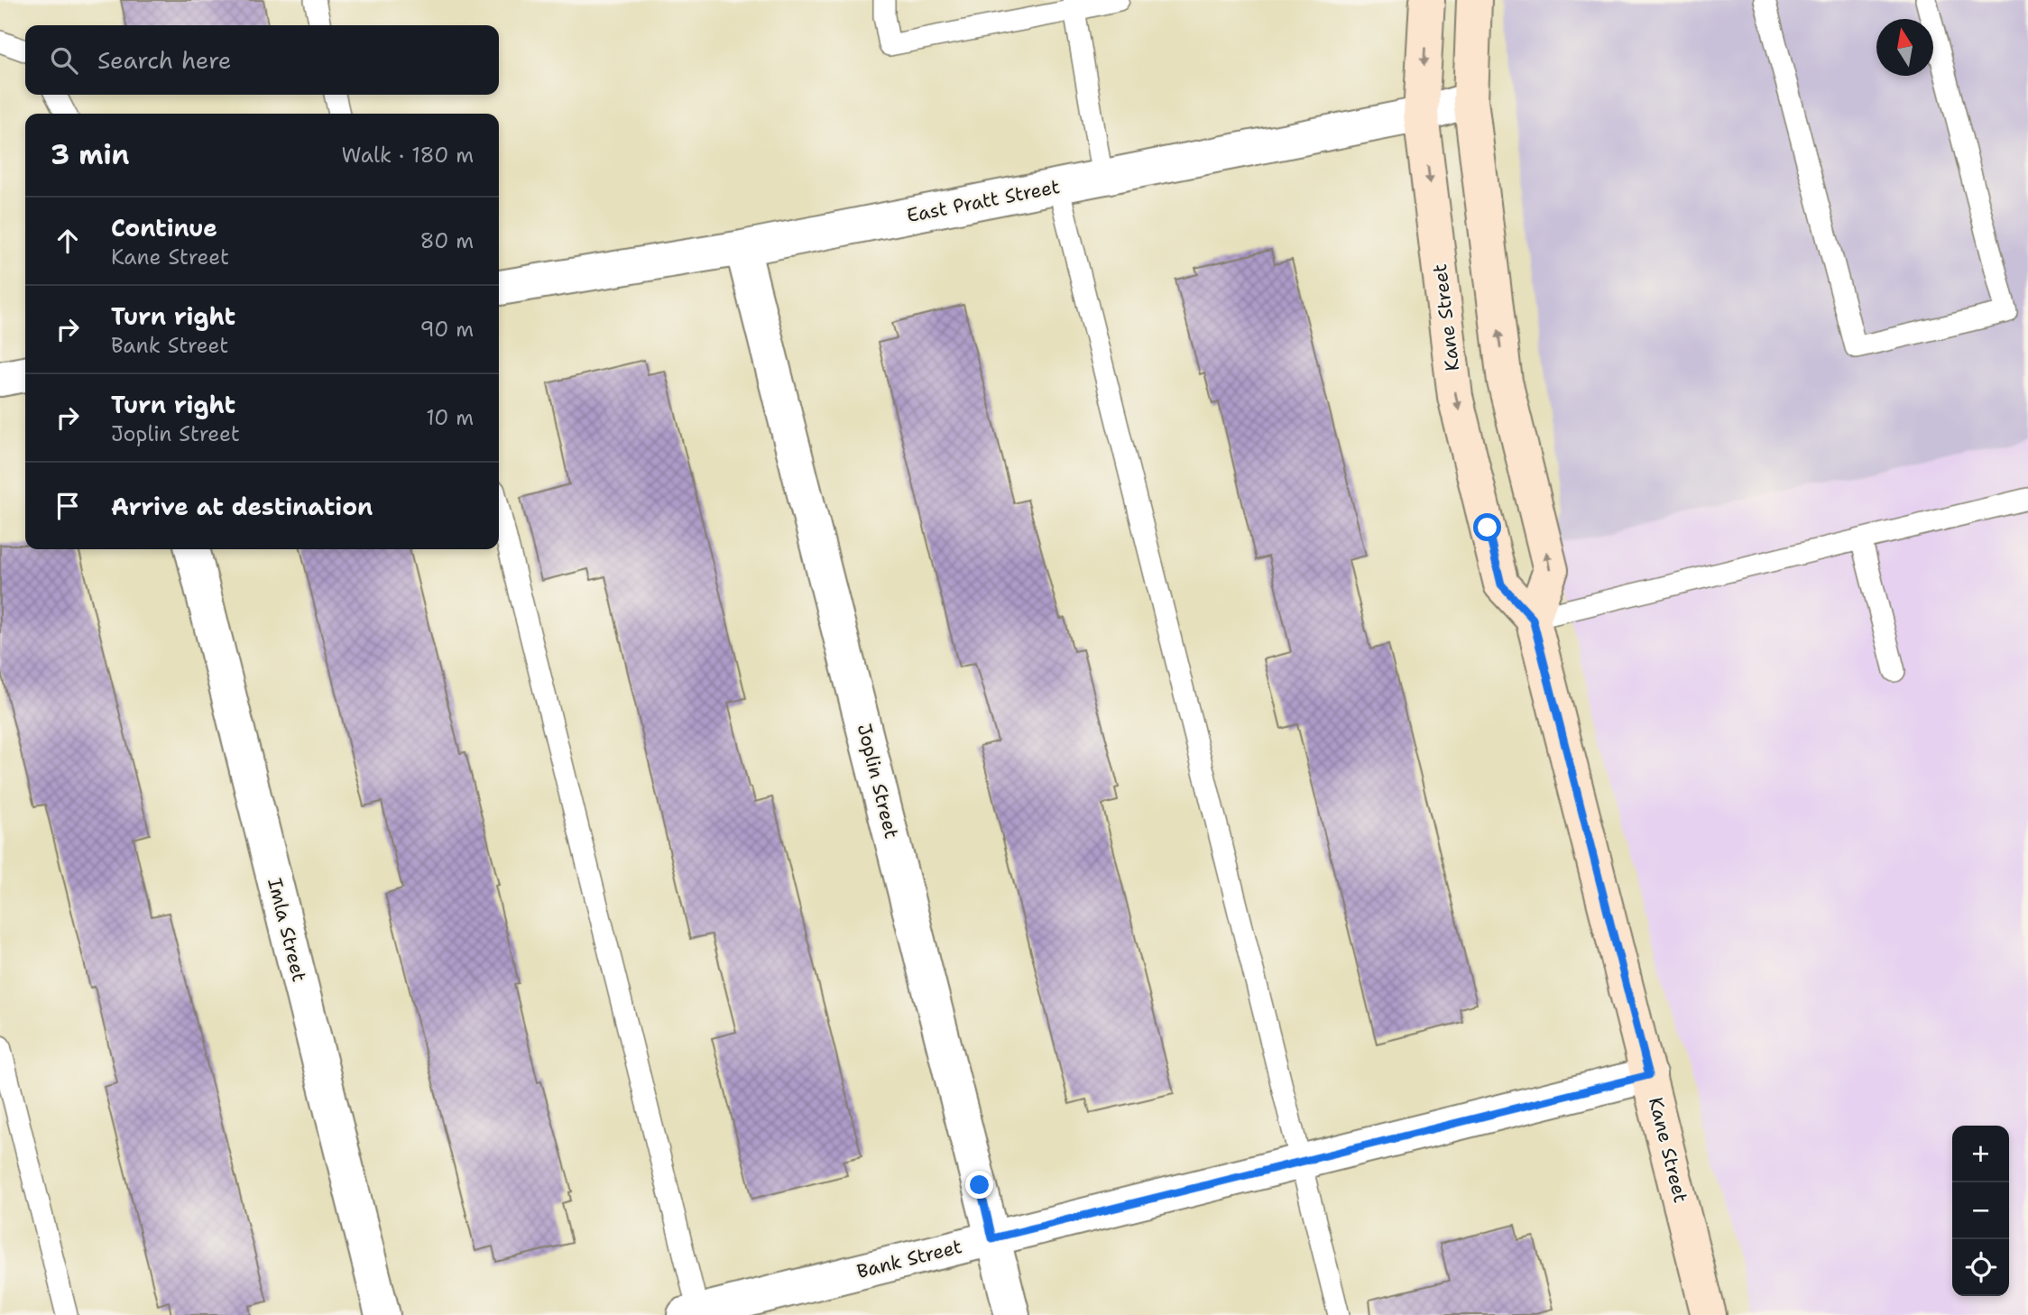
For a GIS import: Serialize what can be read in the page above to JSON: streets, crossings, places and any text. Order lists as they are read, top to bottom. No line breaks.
{"streets":{"main road":["Kane Street"],"street":["East Pratt Street","Joplin Street","Imla Street","Bank Street"]},"crossings":[["East Pratt Street","Kane Street"],["East Pratt Street","Joplin Street"],["Kane Street","Bank Street"],["Joplin Street","Bank Street"]],"north":"top","page":{"search":"Search here","heading":["3 min","Walk · 180 m"],"list":[["Continue","Kane Street","80 m"],["Turn right","Bank Street","90 m"],["Turn right","Joplin Street","10 m"],"Arrive at destination"],"map_buttons":["+","−"]}}
